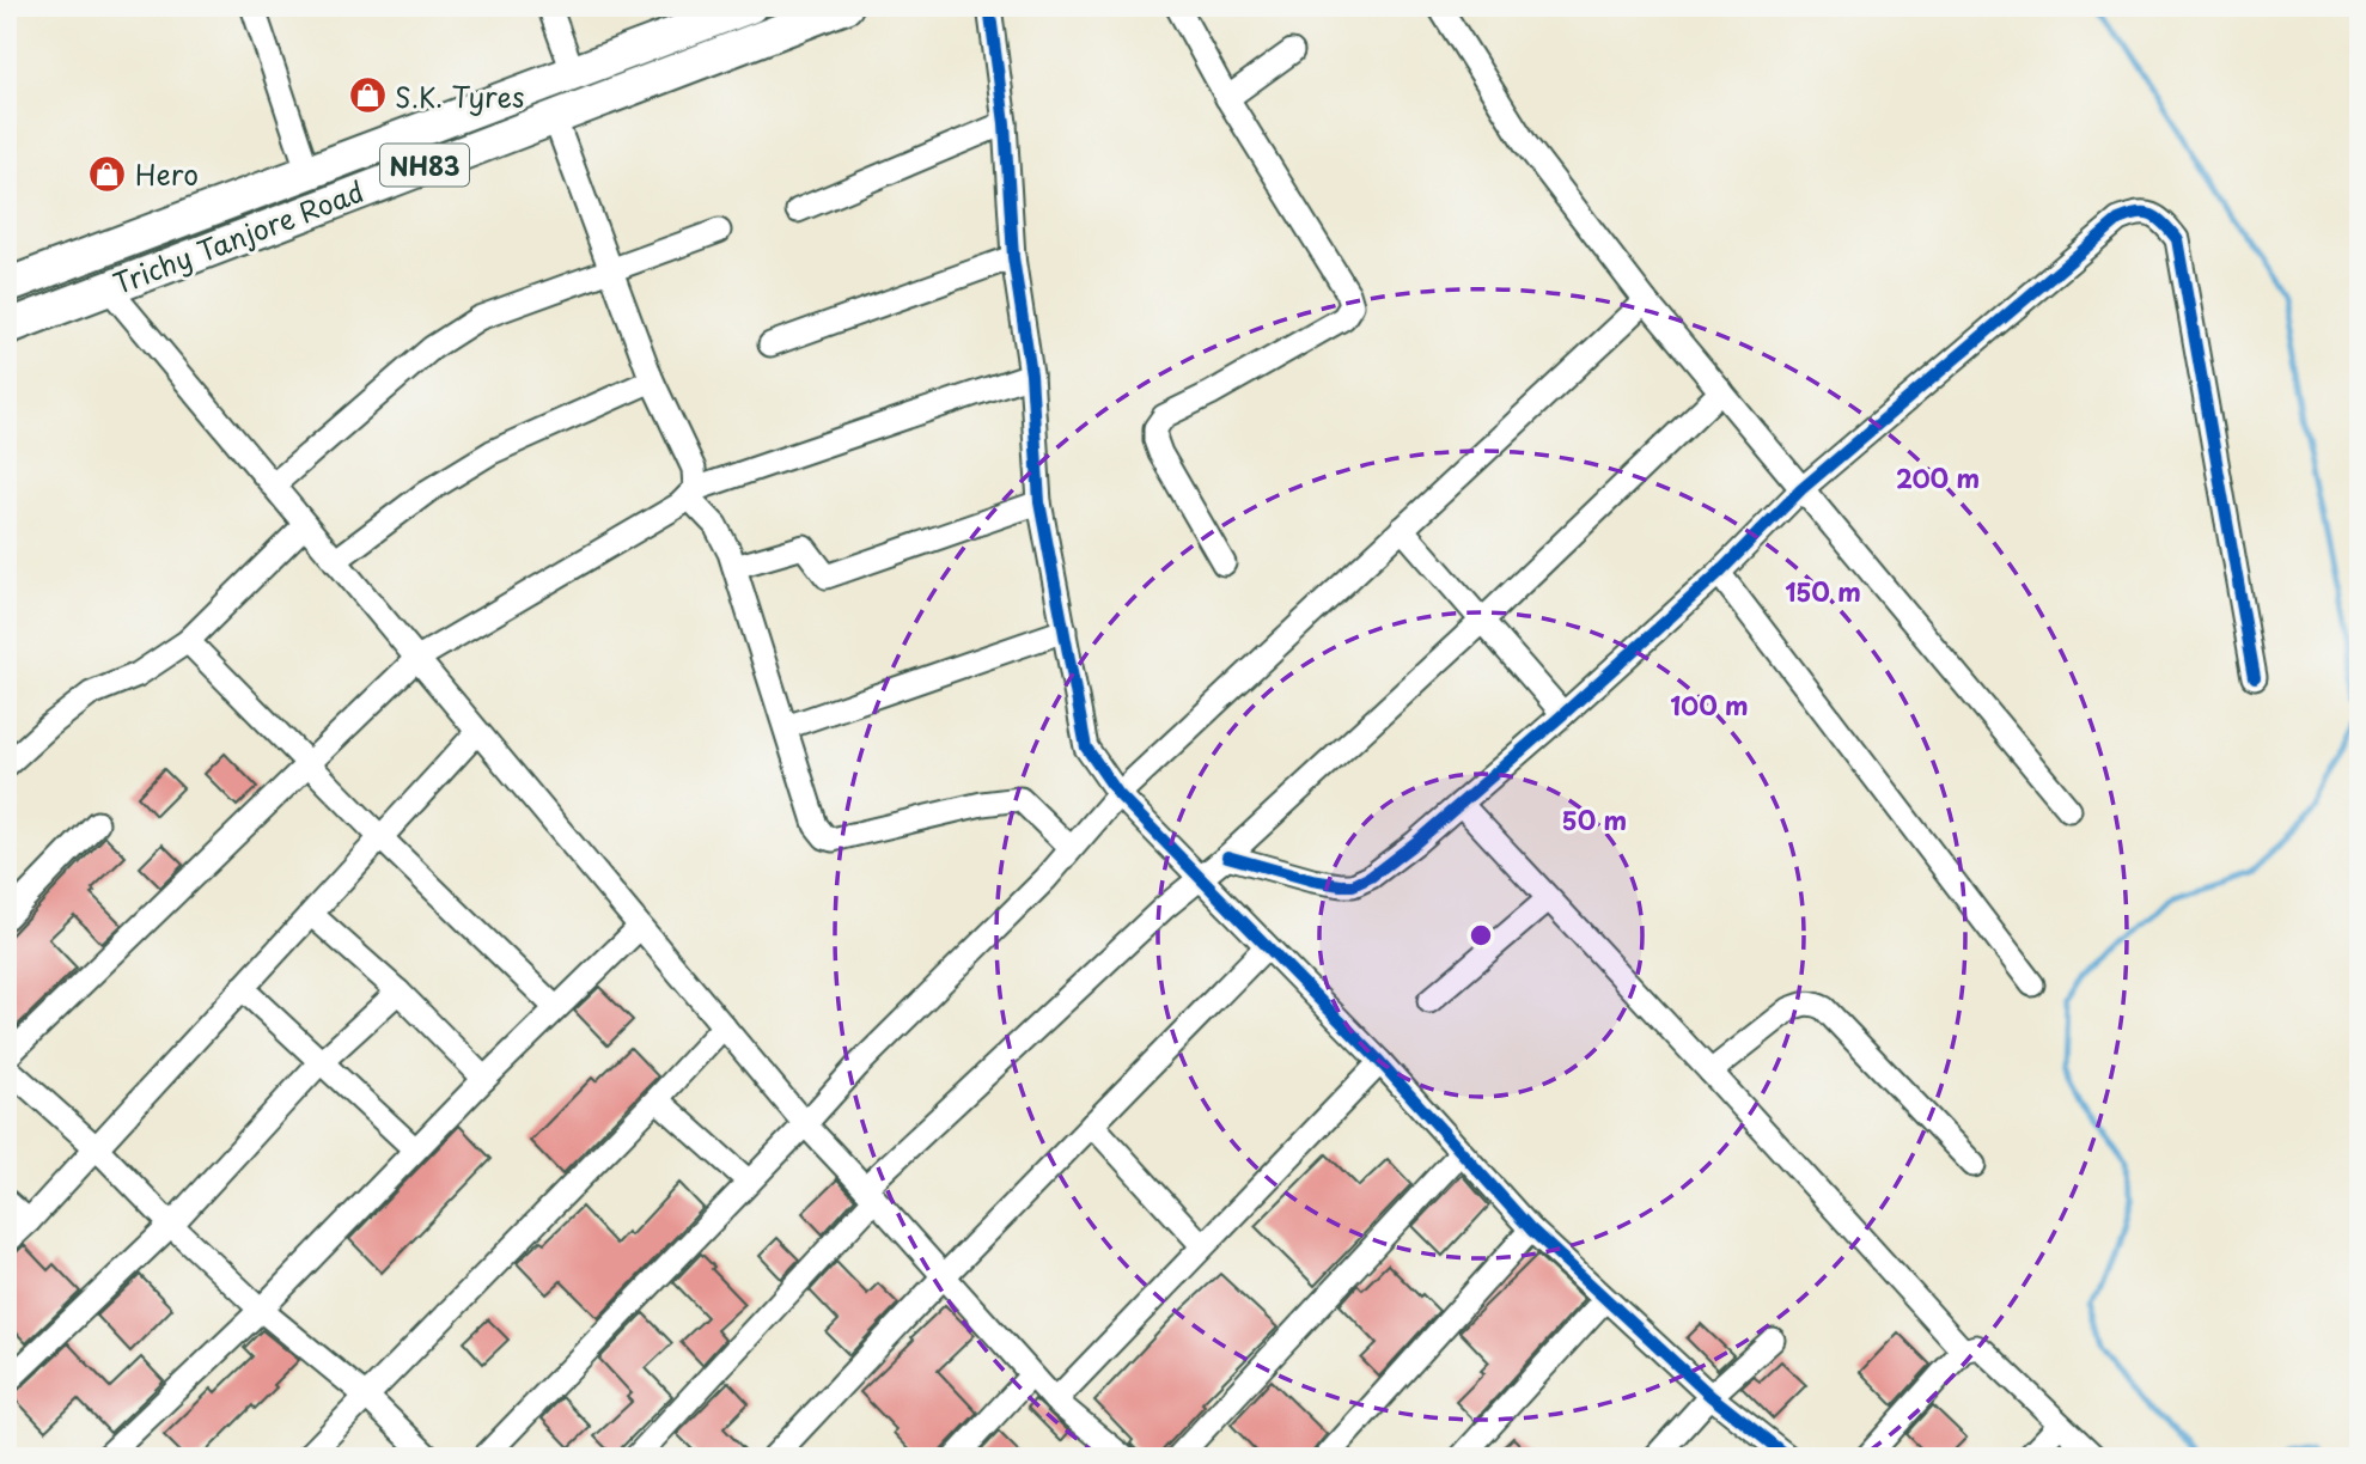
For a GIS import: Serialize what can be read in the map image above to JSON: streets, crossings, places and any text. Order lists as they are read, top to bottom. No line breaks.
{"streets":{"highway":["NH83","Trichy Tanjore Road"]},"places":{"shop":["S.K. Tyres","Hero"]},"rings":["200 m","150 m","100 m","50 m"]}
